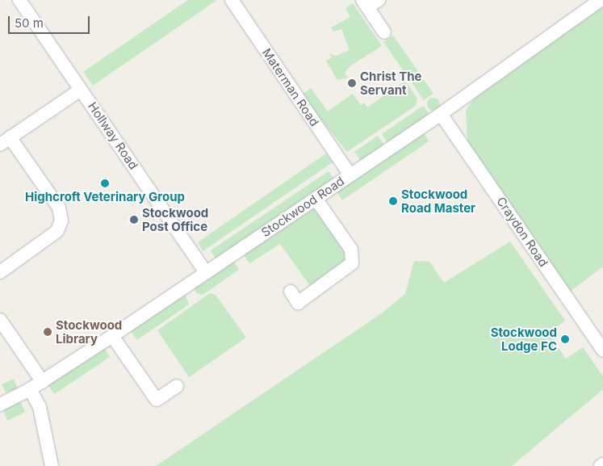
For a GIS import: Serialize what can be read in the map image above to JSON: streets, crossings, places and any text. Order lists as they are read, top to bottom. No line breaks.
{"streets":{"street":["Materman Road","Hollway Road","Stockwood Road","Craydon Road"]},"crossings":[["Materman Road","Stockwood Road"],["Hollway Road","Stockwood Road"],["Stockwood Road","Craydon Road"]],"places":["Christ The Servant","Highcroft Veterinary Group","Stockwood Road Master","Stockwood Post Office","Stockwood Library","Stockwood Lodge FC"],"scale_bar":"50 m"}
